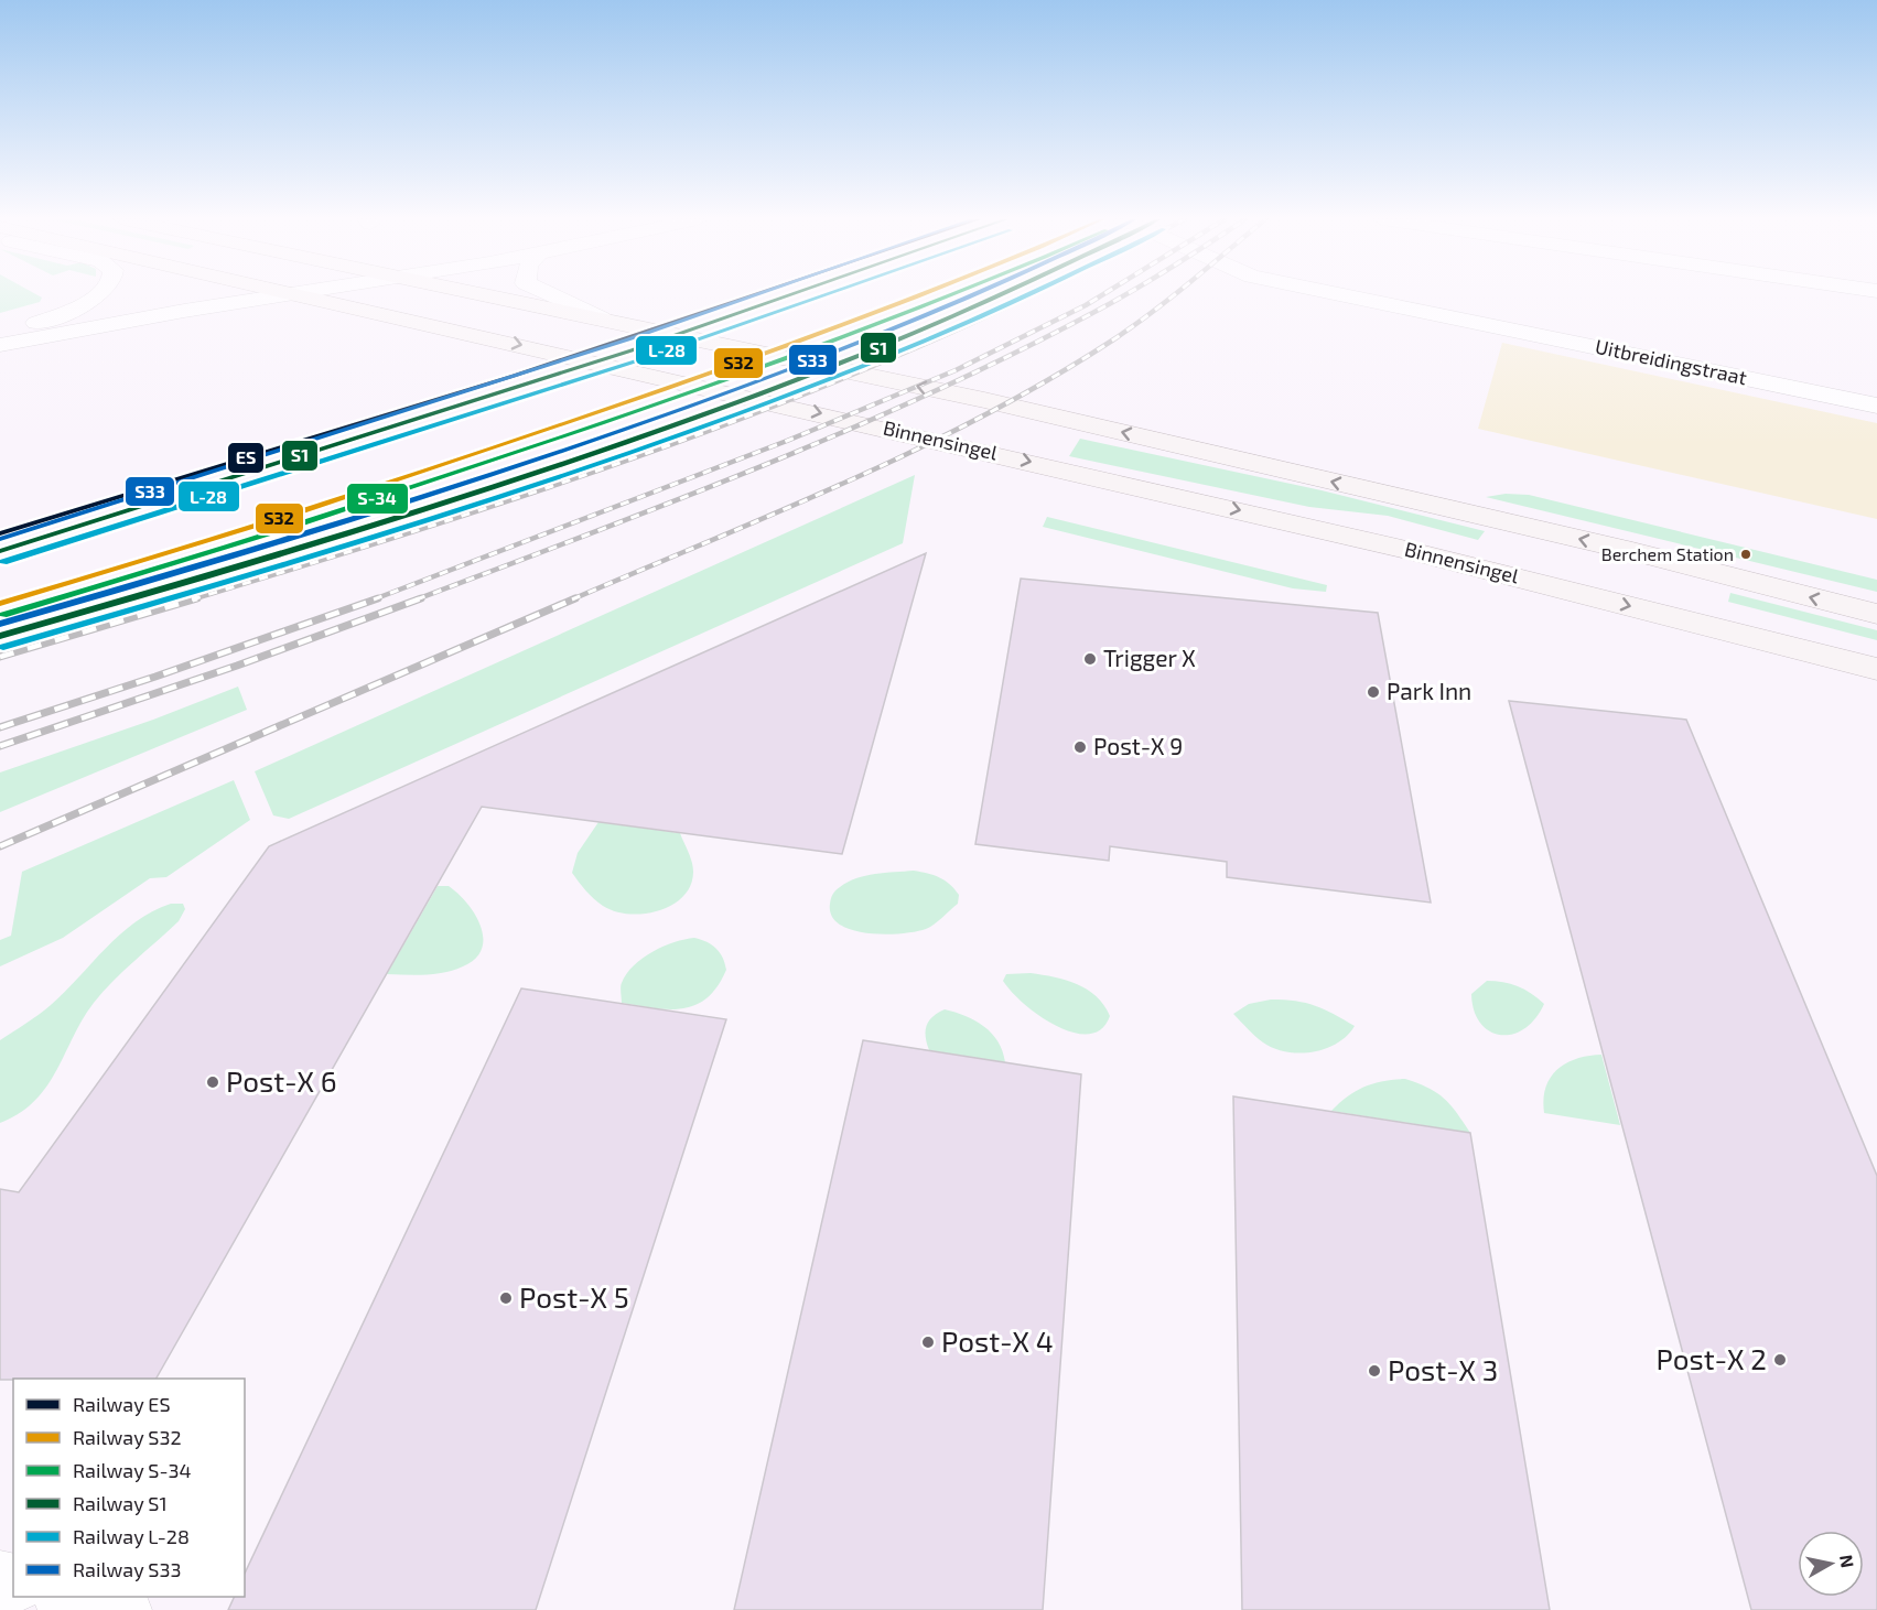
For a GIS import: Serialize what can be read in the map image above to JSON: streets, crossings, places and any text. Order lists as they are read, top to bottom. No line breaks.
{"streets":{"main road":["Binnensingel"],"street":["Uitbreidingstraat"]},"places":["Berchem Station","Trigger X","Park Inn","Post-X 9","Post-X 6","Post-X 5","Post-X 4","Post-X 2","Post-X 3"],"lines":["rail line ES","rail line S32","rail line S-34","rail line S1","rail line L-28","rail line S33"],"legend":["Railway ES","Railway S32","Railway S-34","Railway S1","Railway L-28","Railway S33"],"north":"right"}
